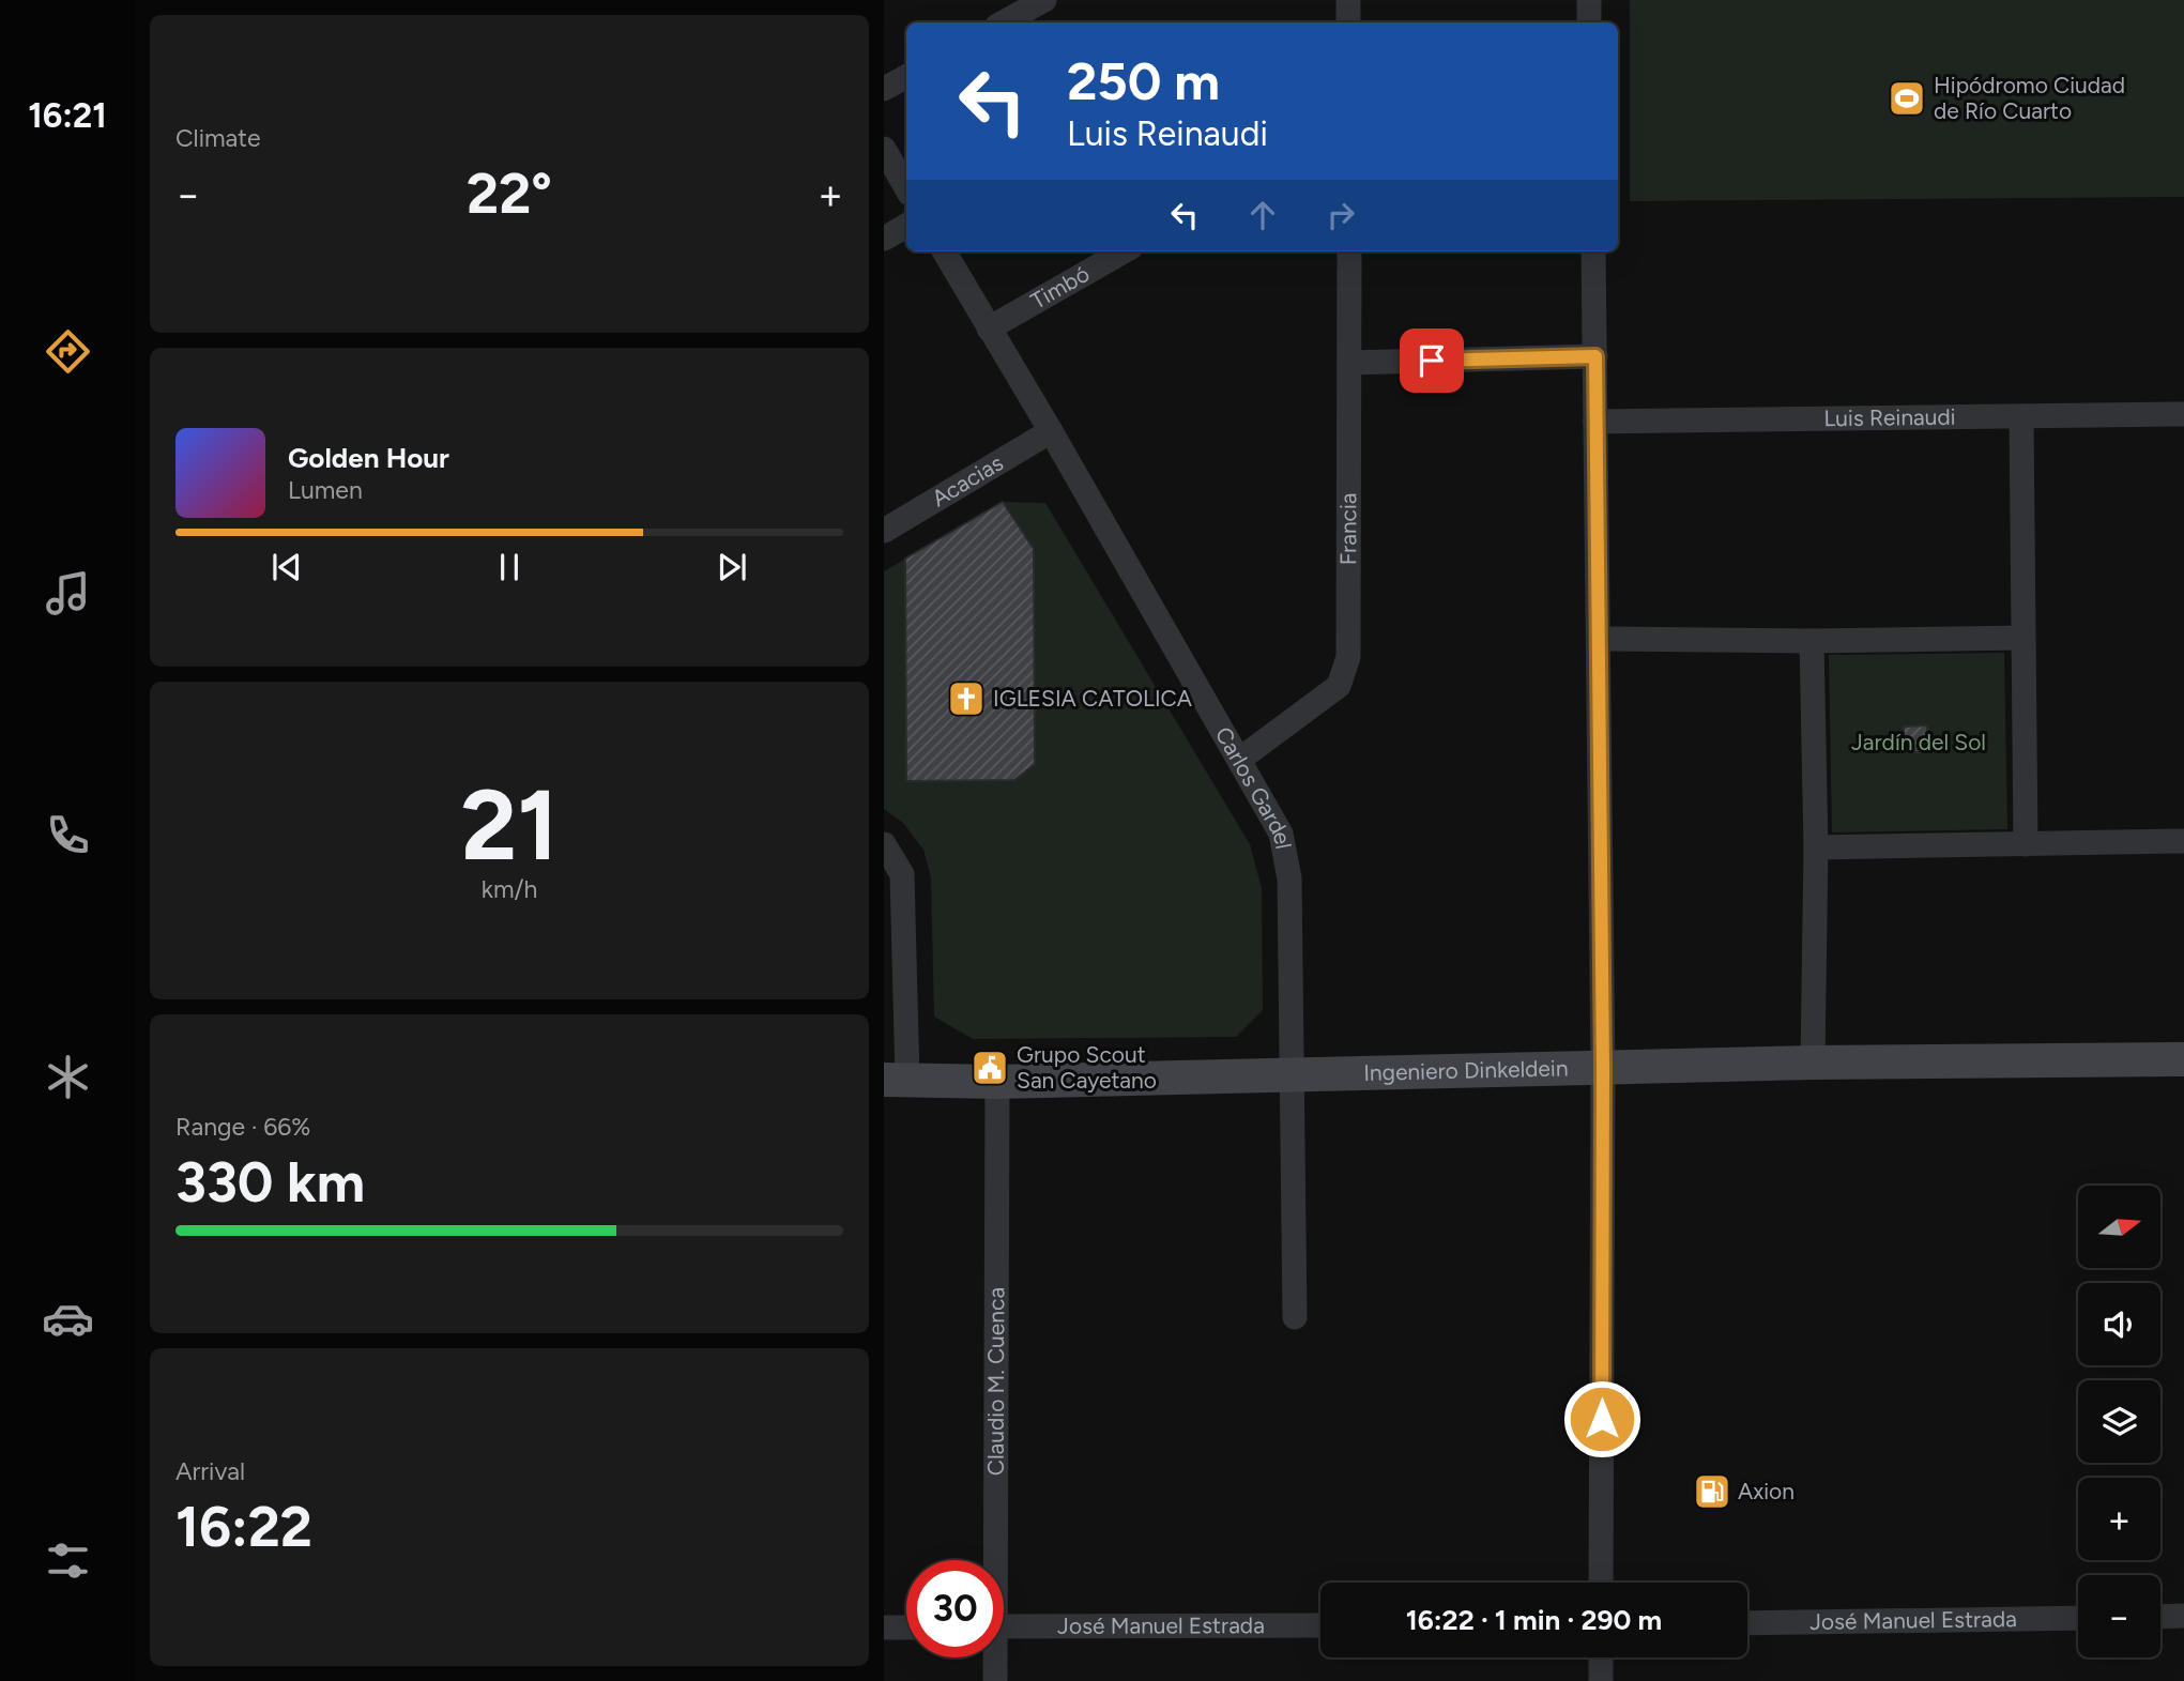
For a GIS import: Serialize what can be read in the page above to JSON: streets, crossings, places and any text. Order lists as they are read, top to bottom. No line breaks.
{"streets":{"main road":["Ingeniero Dinkeldein"],"street":["Timbó","Luis Reinaudi","Acacias","Francia","Carlos Gardel","Claudio M. Cuenca","José Manuel Estrada"]},"crossings":[["Timbó","Carlos Gardel"],["Acacias","Carlos Gardel"],["Francia","Carlos Gardel"],["Carlos Gardel","Ingeniero Dinkeldein"],["Ingeniero Dinkeldein","Claudio M. Cuenca"]],"parks":["Jardín del Sol"],"places":{"sports":["Hipódromo Ciudad de Río Cuarto"],"church":["IGLESIA CATOLICA"],"public building":["Grupo Scout San Cayetano"],"fuel station":["Axion"]},"north":"right","page":{"tabs":"16:21","tile":["Climate",["21","km/h"],["Range · 66%","330 km"],["Arrival","16:22"]],"turn":["250 m","Luis Reinaudi"],"heat":["−","22°","+"],"song":["Golden Hour","Lumen"],"map_buttons":["+","−"],"limit":"30","trip":"16:22 · 1 min · 290 m"}}
